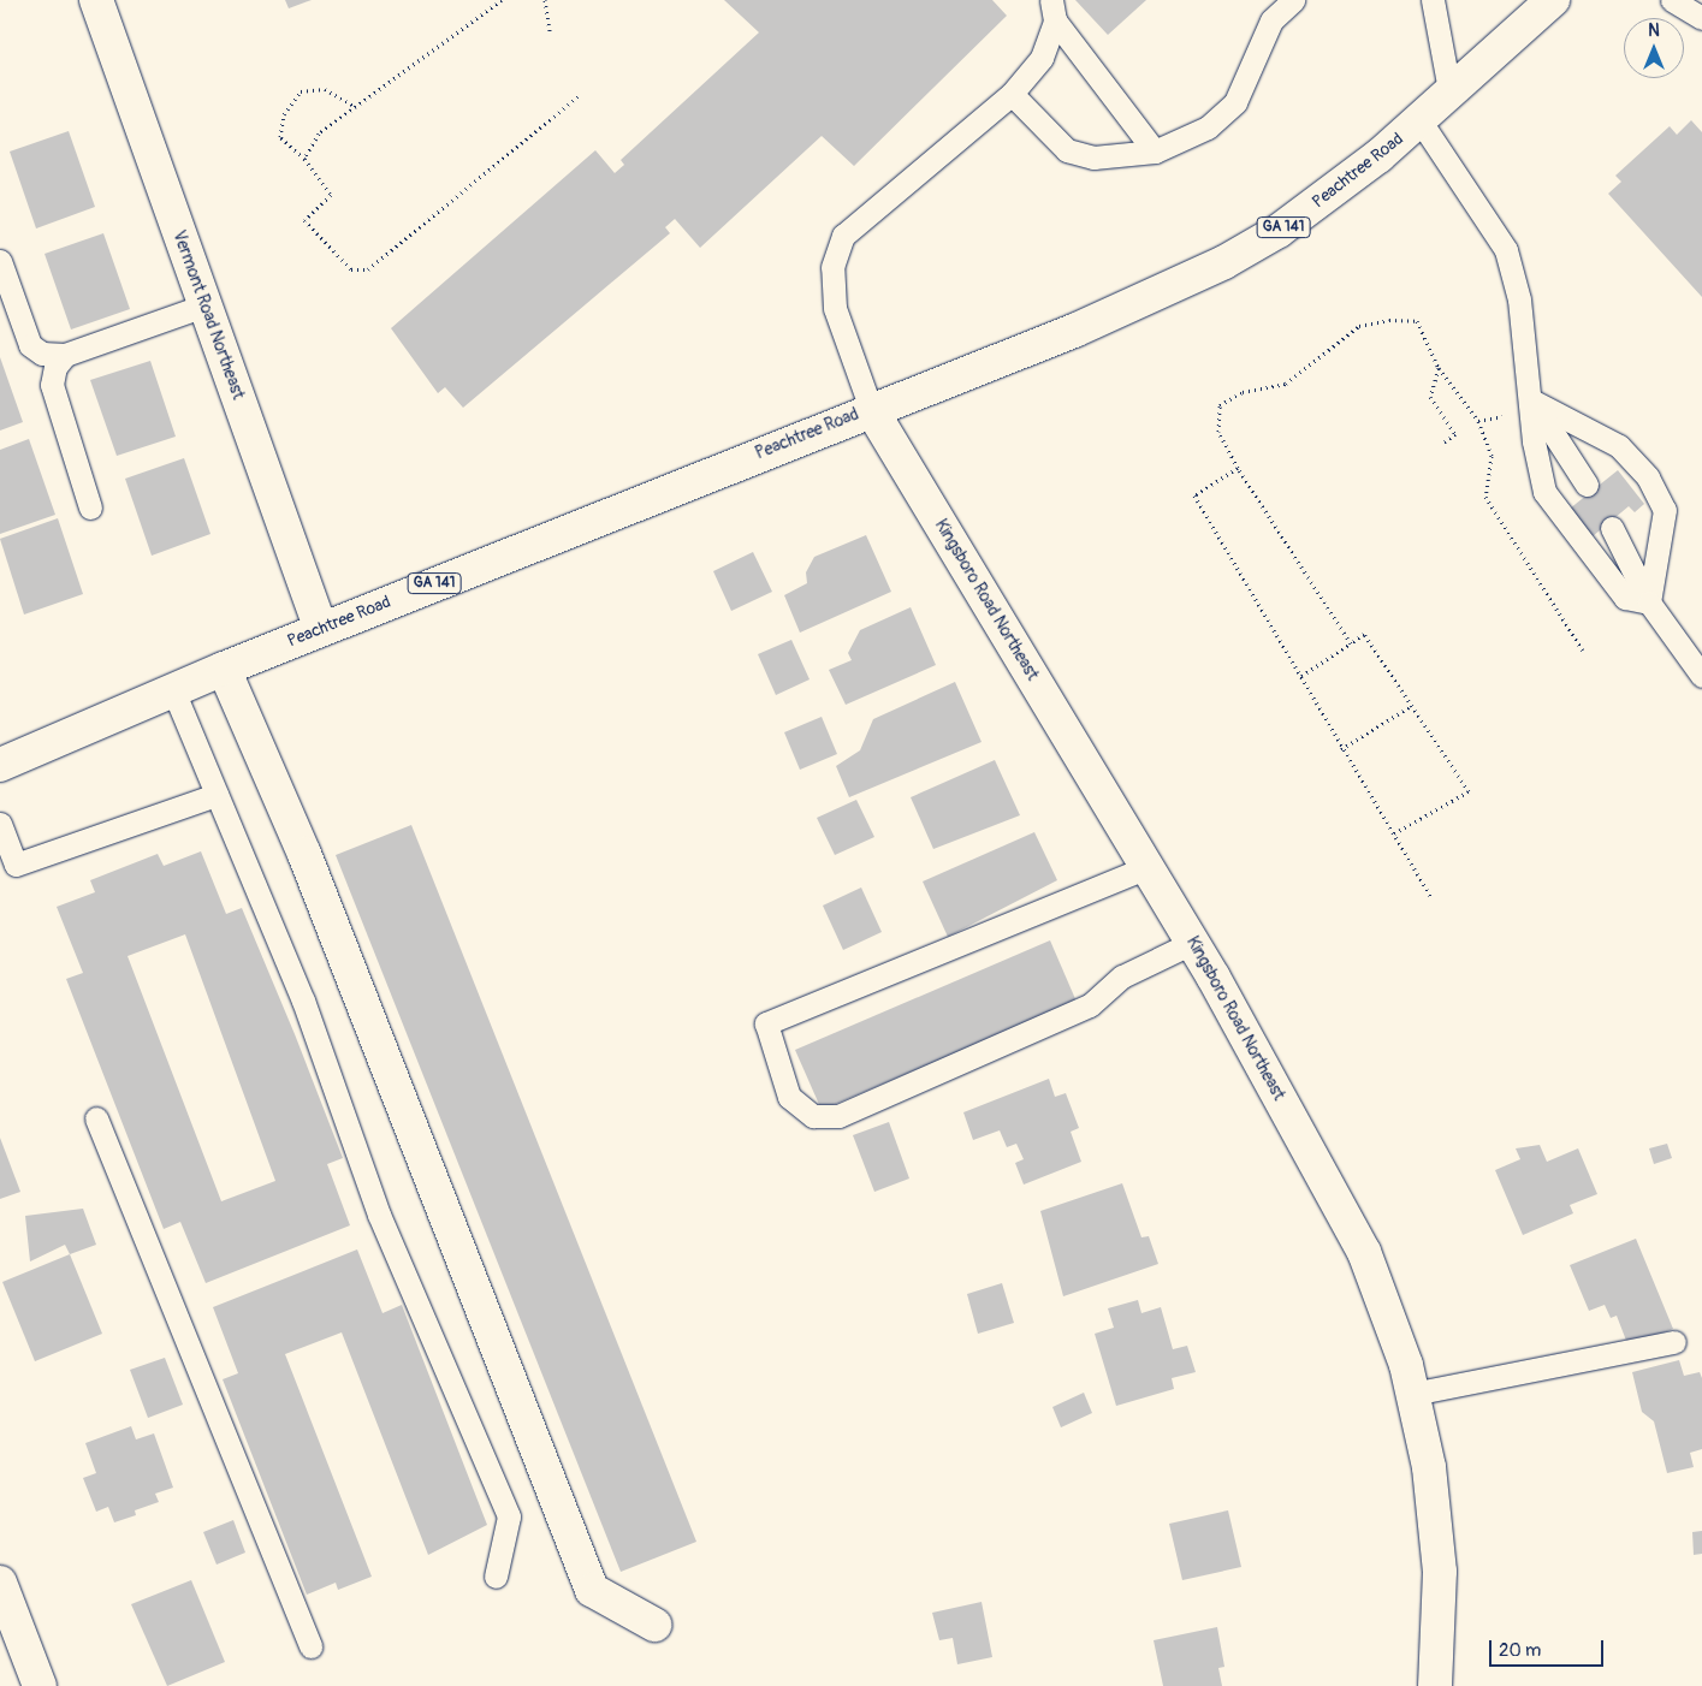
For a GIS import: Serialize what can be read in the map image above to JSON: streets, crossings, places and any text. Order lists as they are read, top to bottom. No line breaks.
{"streets":{"main road":["Peachtree Road","GA 141","Vermont Road Northeast","Kingsboro Road Northeast"]},"crossings":[["Peachtree Road","Vermont Road Northeast"],["Peachtree Road","Kingsboro Road Northeast"]],"scale_bar":"20 m","north":"top"}
